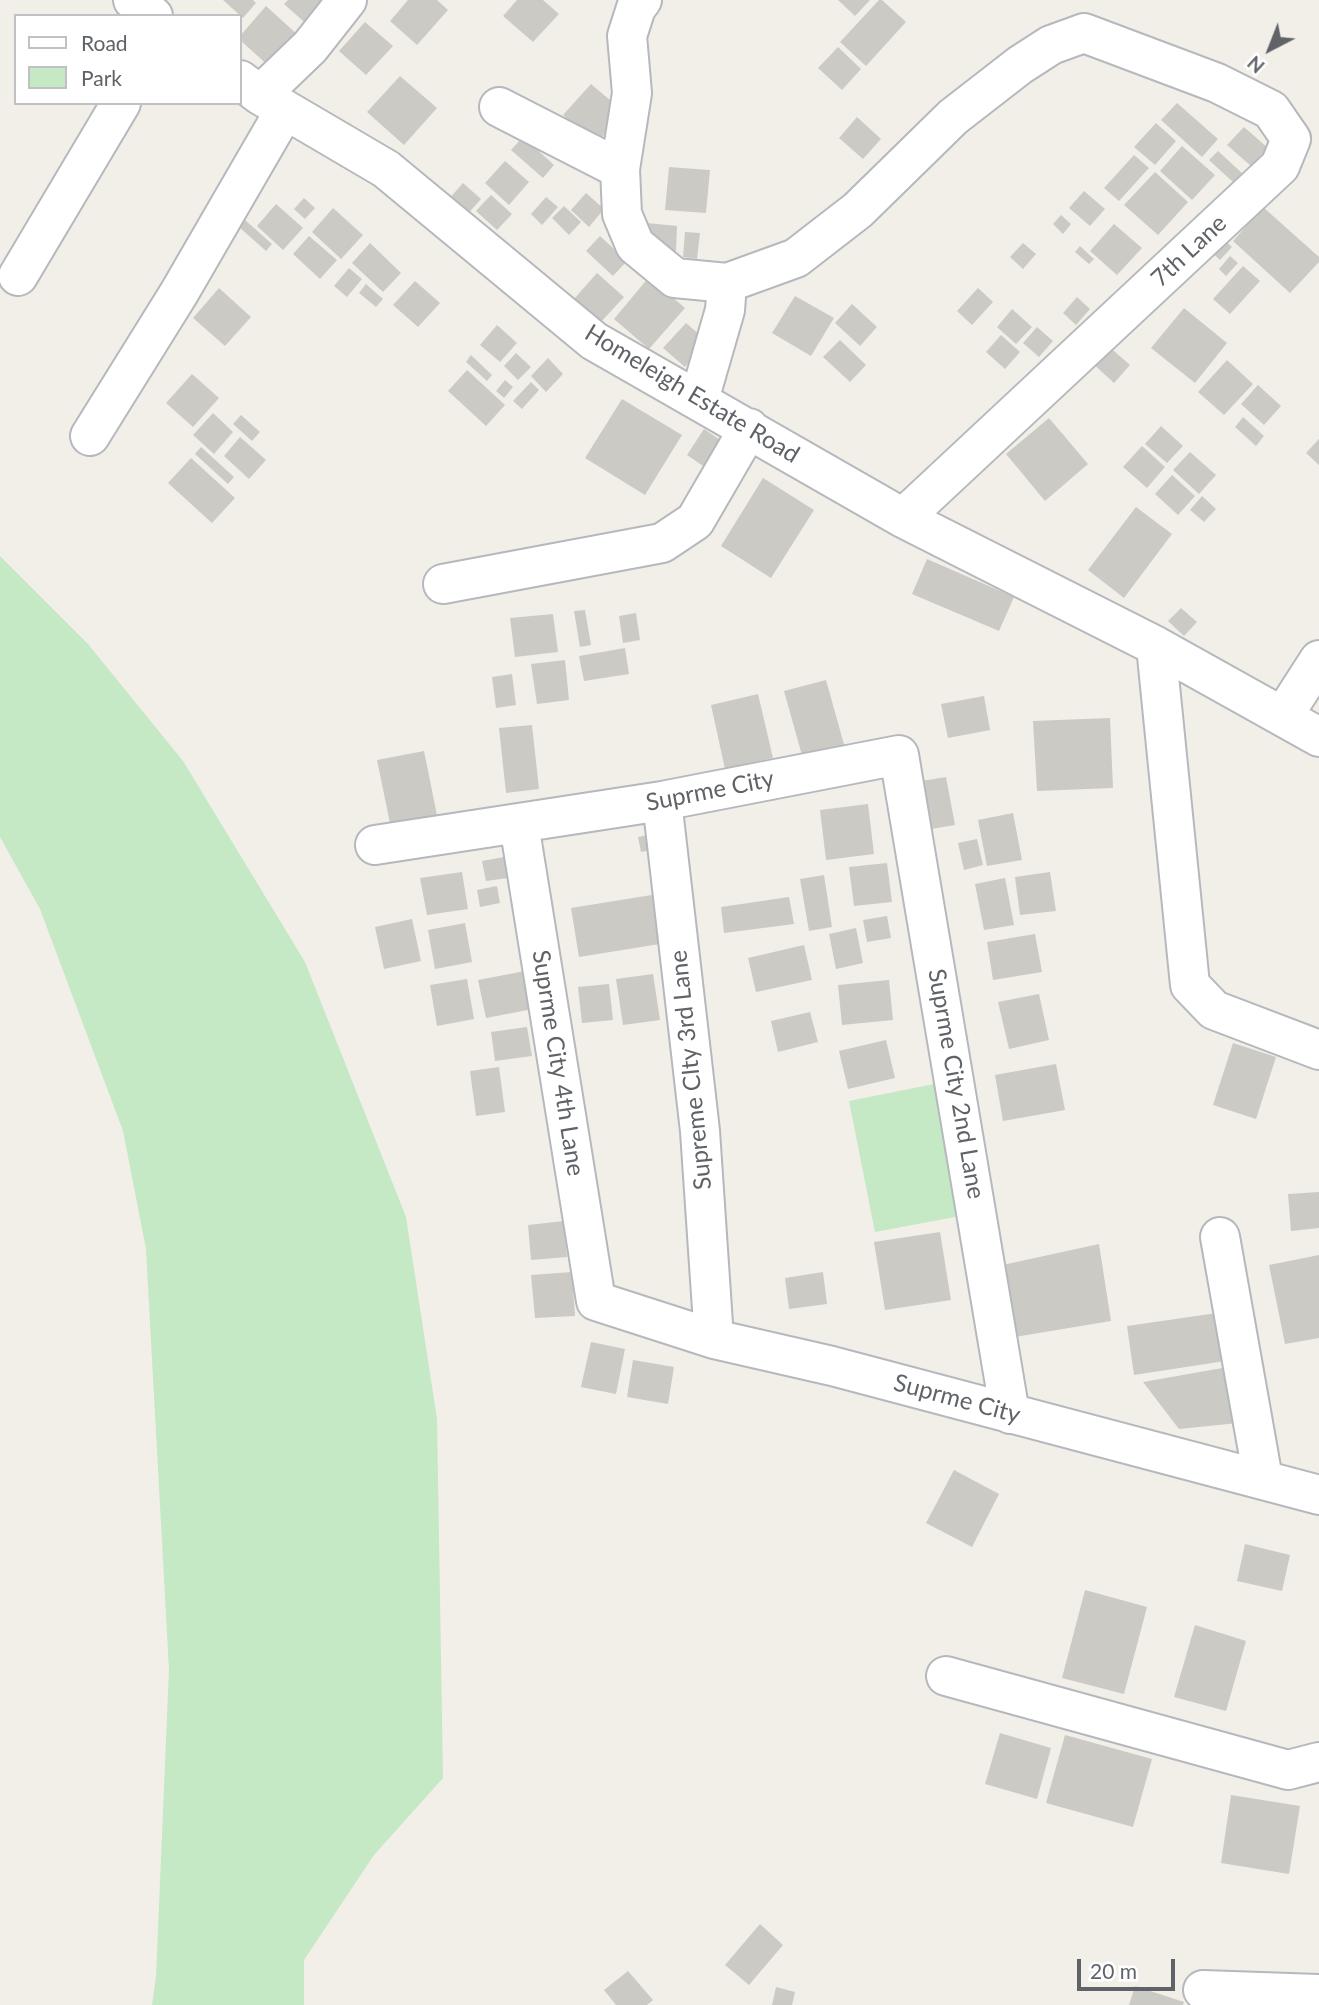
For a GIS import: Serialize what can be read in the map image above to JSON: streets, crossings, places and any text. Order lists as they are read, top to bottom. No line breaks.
{"streets":{"street":["7th Lane","Homeleigh Estate Road","Suprme City","Suprme City 4th Lane","Supreme CIty 3rd Lane","Suprme City 2nd Lane"]},"crossings":[["7th Lane","Homeleigh Estate Road"],["Suprme City","Suprme City 4th Lane"],["Suprme City","Supreme CIty 3rd Lane"],["Suprme City","Suprme City 2nd Lane"]],"legend":["Road","Park"],"scale_bar":"20 m","north":"bottom left"}
